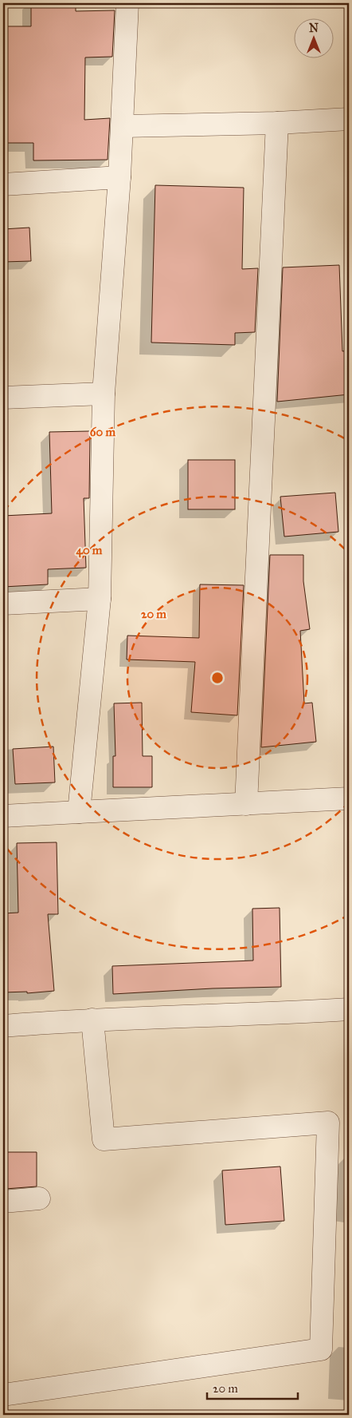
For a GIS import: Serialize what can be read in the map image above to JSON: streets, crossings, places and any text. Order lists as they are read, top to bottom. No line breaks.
{"scale_bar":"20 m","north":"top","rings":["60 m","40 m","20 m"]}
